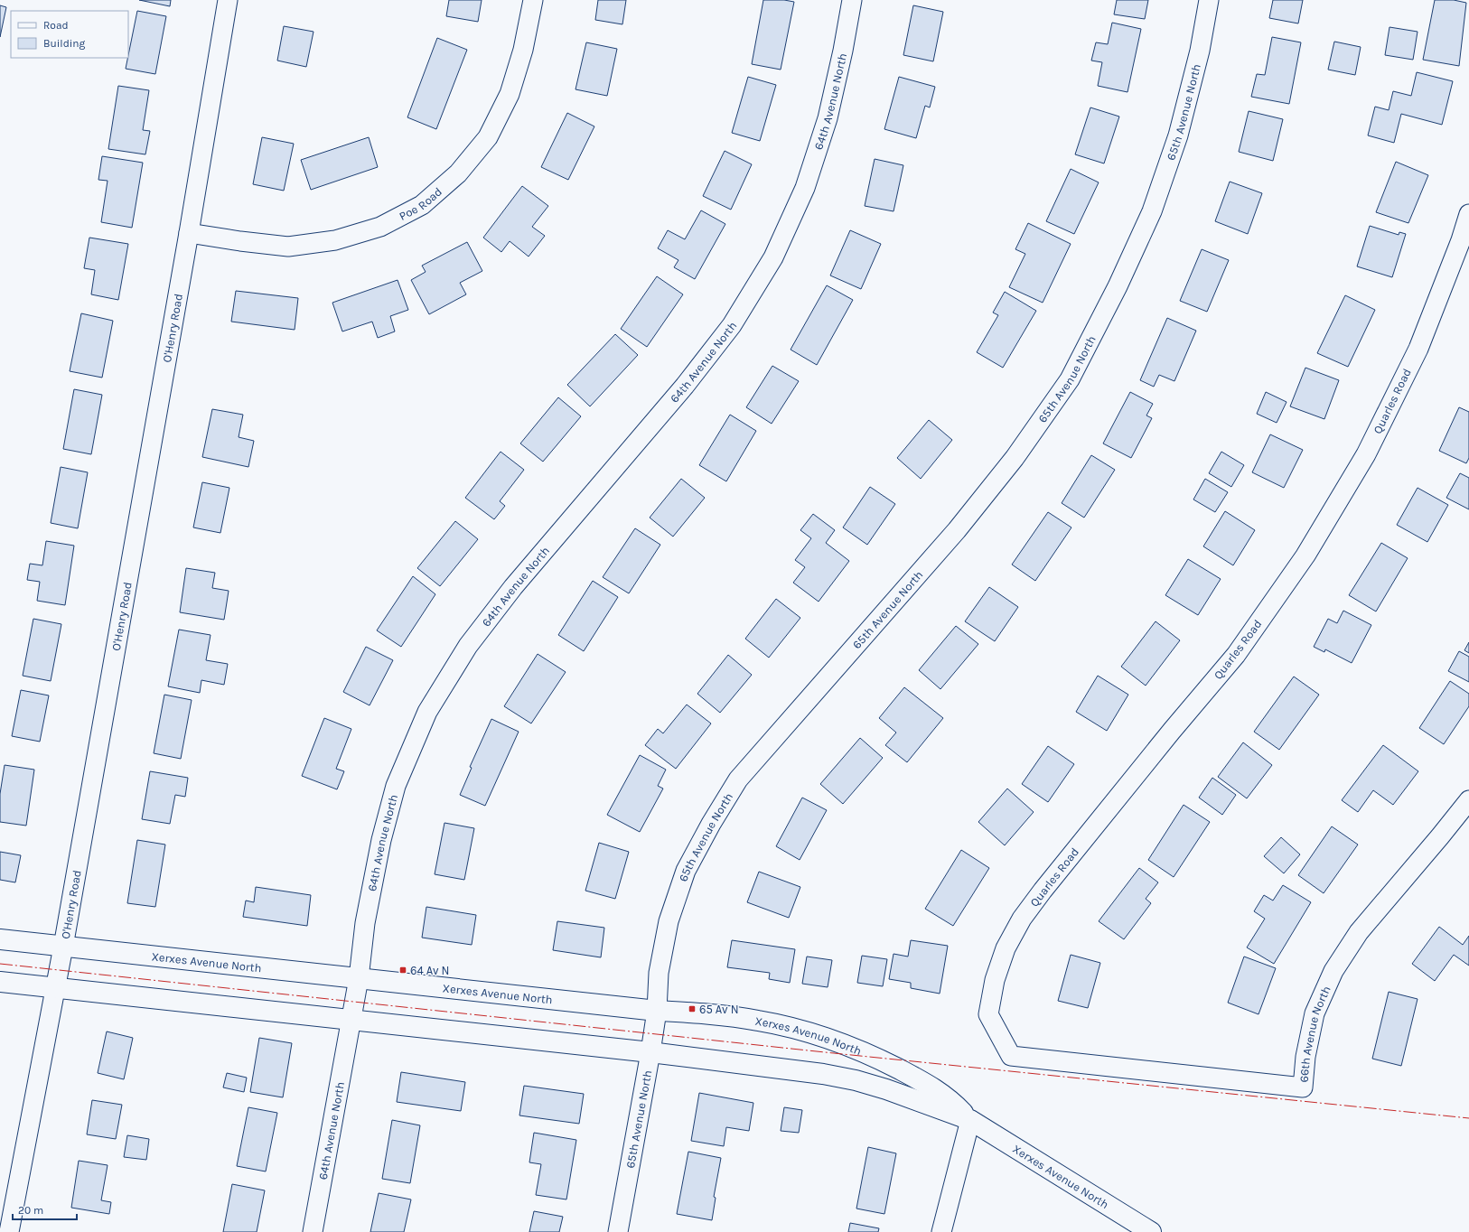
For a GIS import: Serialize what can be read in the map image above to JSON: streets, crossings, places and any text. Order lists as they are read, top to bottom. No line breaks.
{"streets":{"street":["64th Avenue North","65th Avenue North","Poe Road","O'Henry Road","Quarles Road","Xerxes Avenue North","66th Avenue North"]},"crossings":[["64th Avenue North","Xerxes Avenue North"],["65th Avenue North","Xerxes Avenue North"],["Poe Road","O'Henry Road"],["O'Henry Road","Xerxes Avenue North"],["Quarles Road","66th Avenue North"]],"places":{"transit":["64 Av N","65 Av N"]},"legend":["Road","Building"],"scale_bar":"20 m"}
